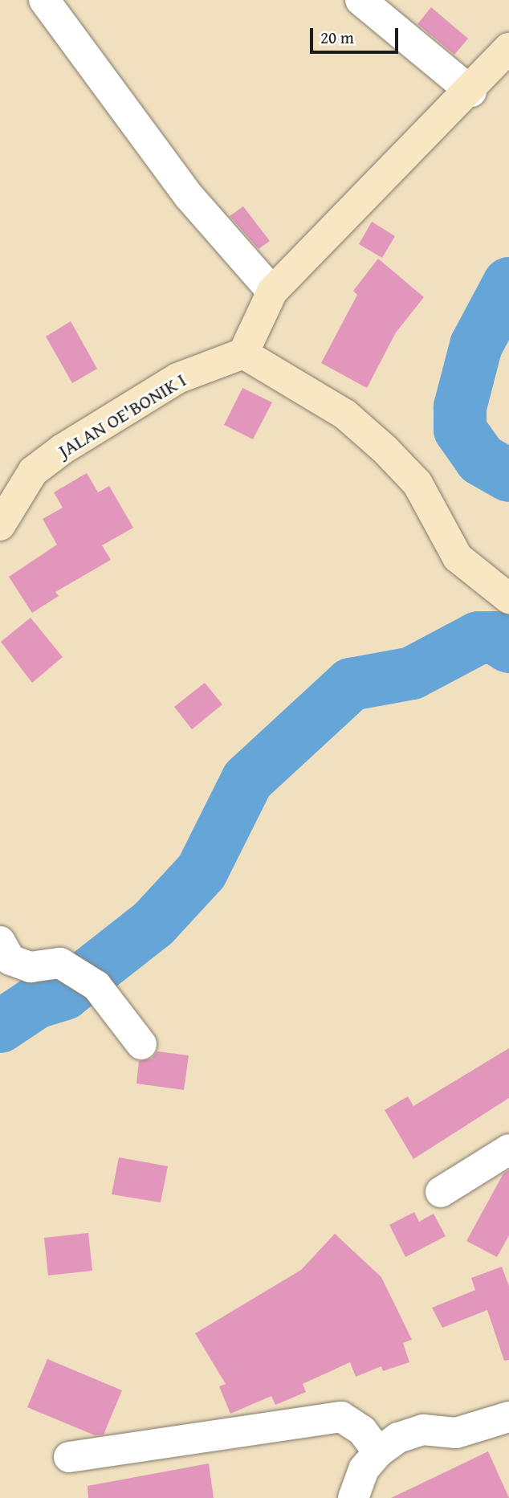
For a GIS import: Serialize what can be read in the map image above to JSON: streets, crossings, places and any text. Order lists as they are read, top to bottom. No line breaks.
{"streets":{"street":["JALAN OE'BONIK I"]},"scale_bar":"20 m"}
